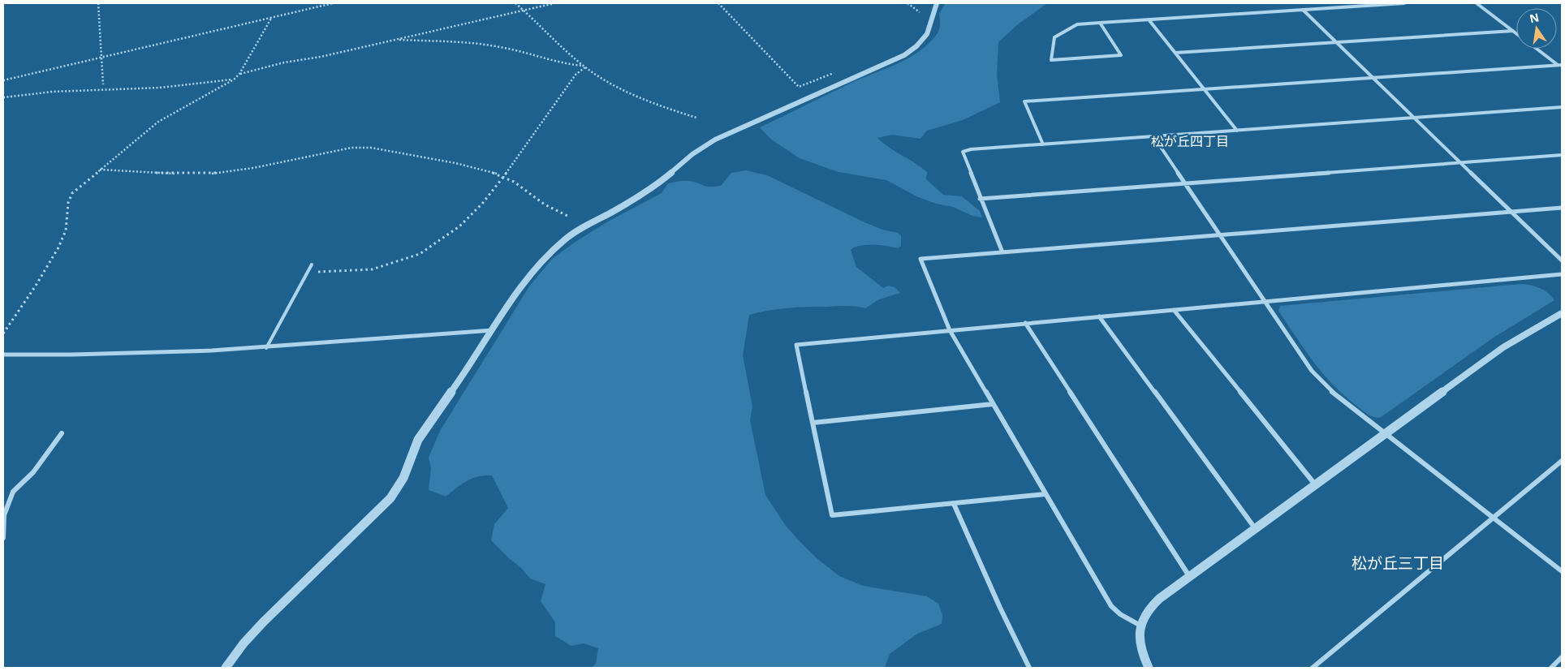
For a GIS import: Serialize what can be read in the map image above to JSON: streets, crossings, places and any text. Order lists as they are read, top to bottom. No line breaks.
{"districts":["松が丘四丁目","松が丘三丁目"],"north":"top"}
